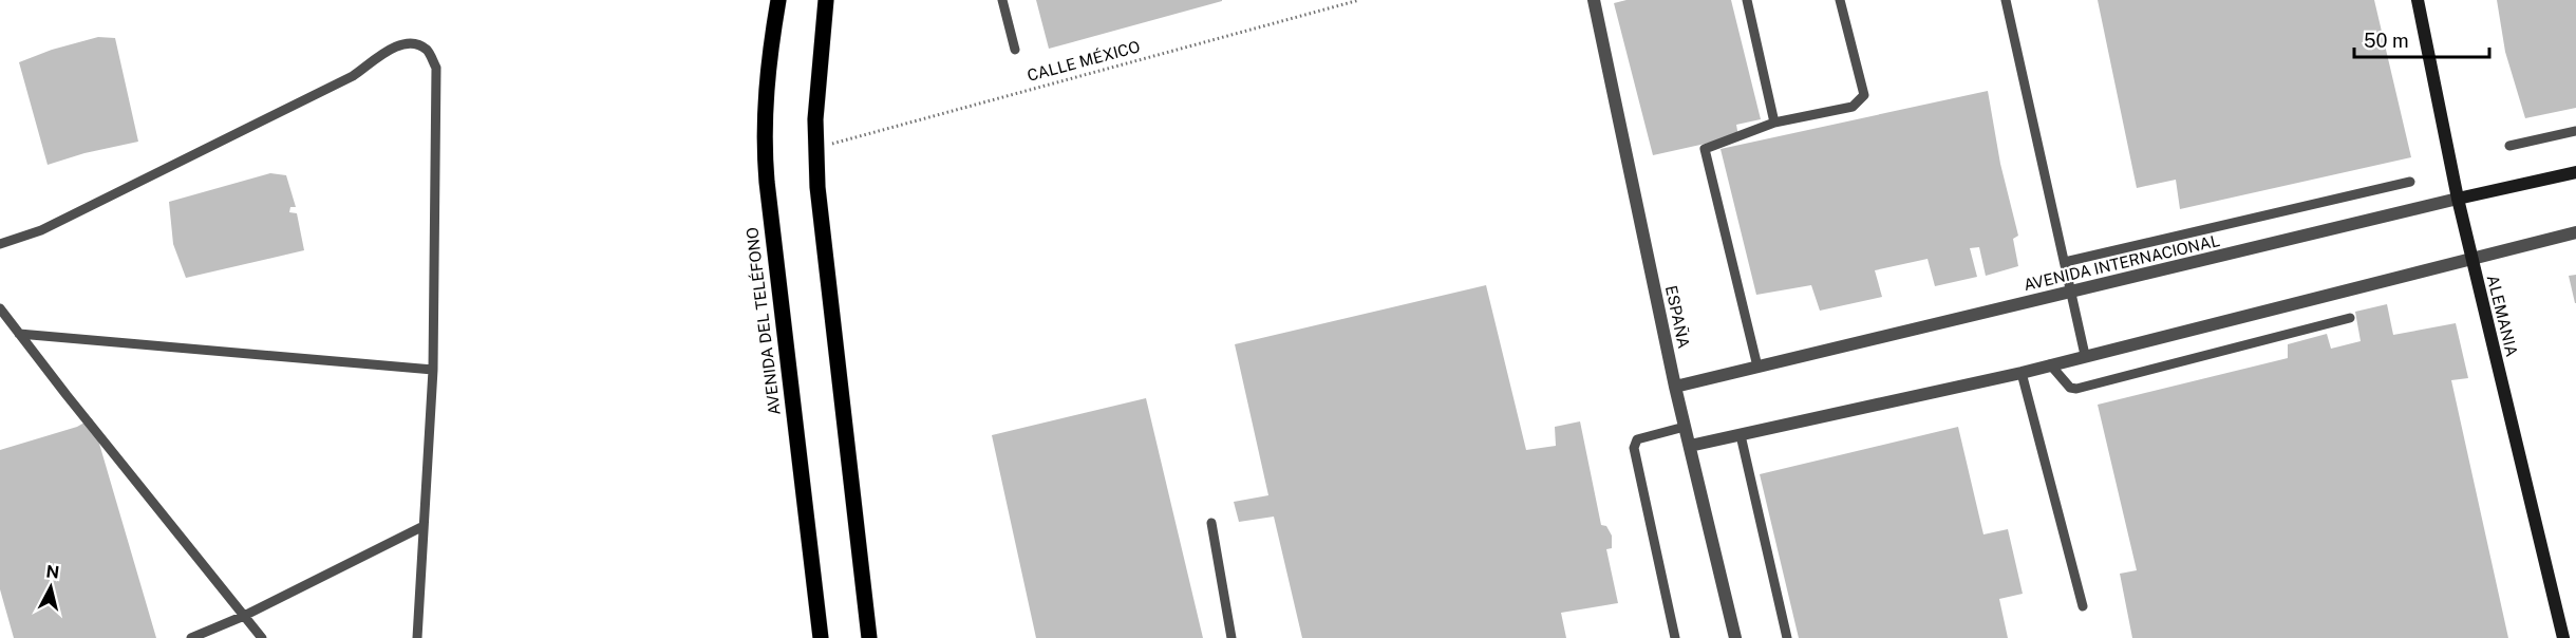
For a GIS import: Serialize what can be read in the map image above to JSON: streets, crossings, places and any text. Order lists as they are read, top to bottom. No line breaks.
{"streets":{"main road":["AVENIDA INTERNACIONAL","ALEMANIA","AVENIDA DEL TELÉFONO"],"street":["ESPAÑA"],"path":["CALLE MÉXICO"]},"crossings":[["AVENIDA INTERNACIONAL","ALEMANIA"],["AVENIDA INTERNACIONAL","ESPAÑA"]],"scale_bar":"50 m","north":"top"}
